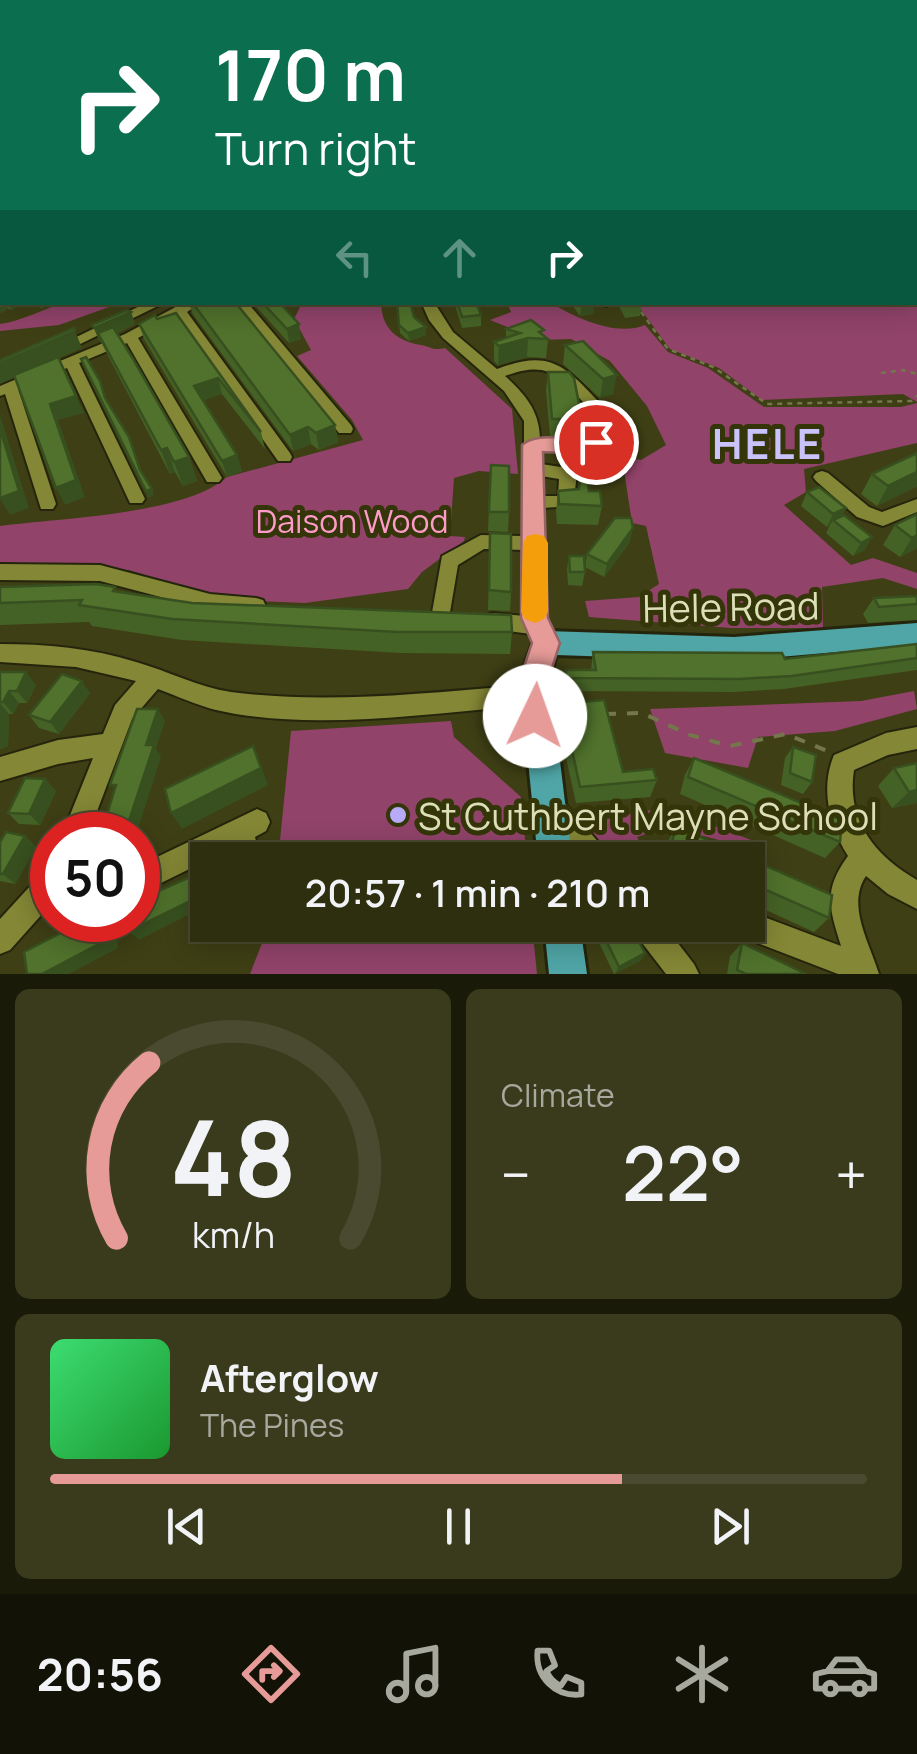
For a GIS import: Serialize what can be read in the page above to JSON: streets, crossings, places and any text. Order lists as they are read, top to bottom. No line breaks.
{"streets":{"main road":["Hele Road"]},"districts":["HELE"],"parks":["Daison Wood"],"places":["St Cuthbert Mayne School"],"page":{"turn":["170 m","Turn right"],"limit":"50","trip":"20:57 · 1 min · 210 m","tile":"Climate","heat":["−","22°","+"],"song":["Afterglow","The Pines"],"tabs":"20:56","gauge":["48","km/h"]}}
